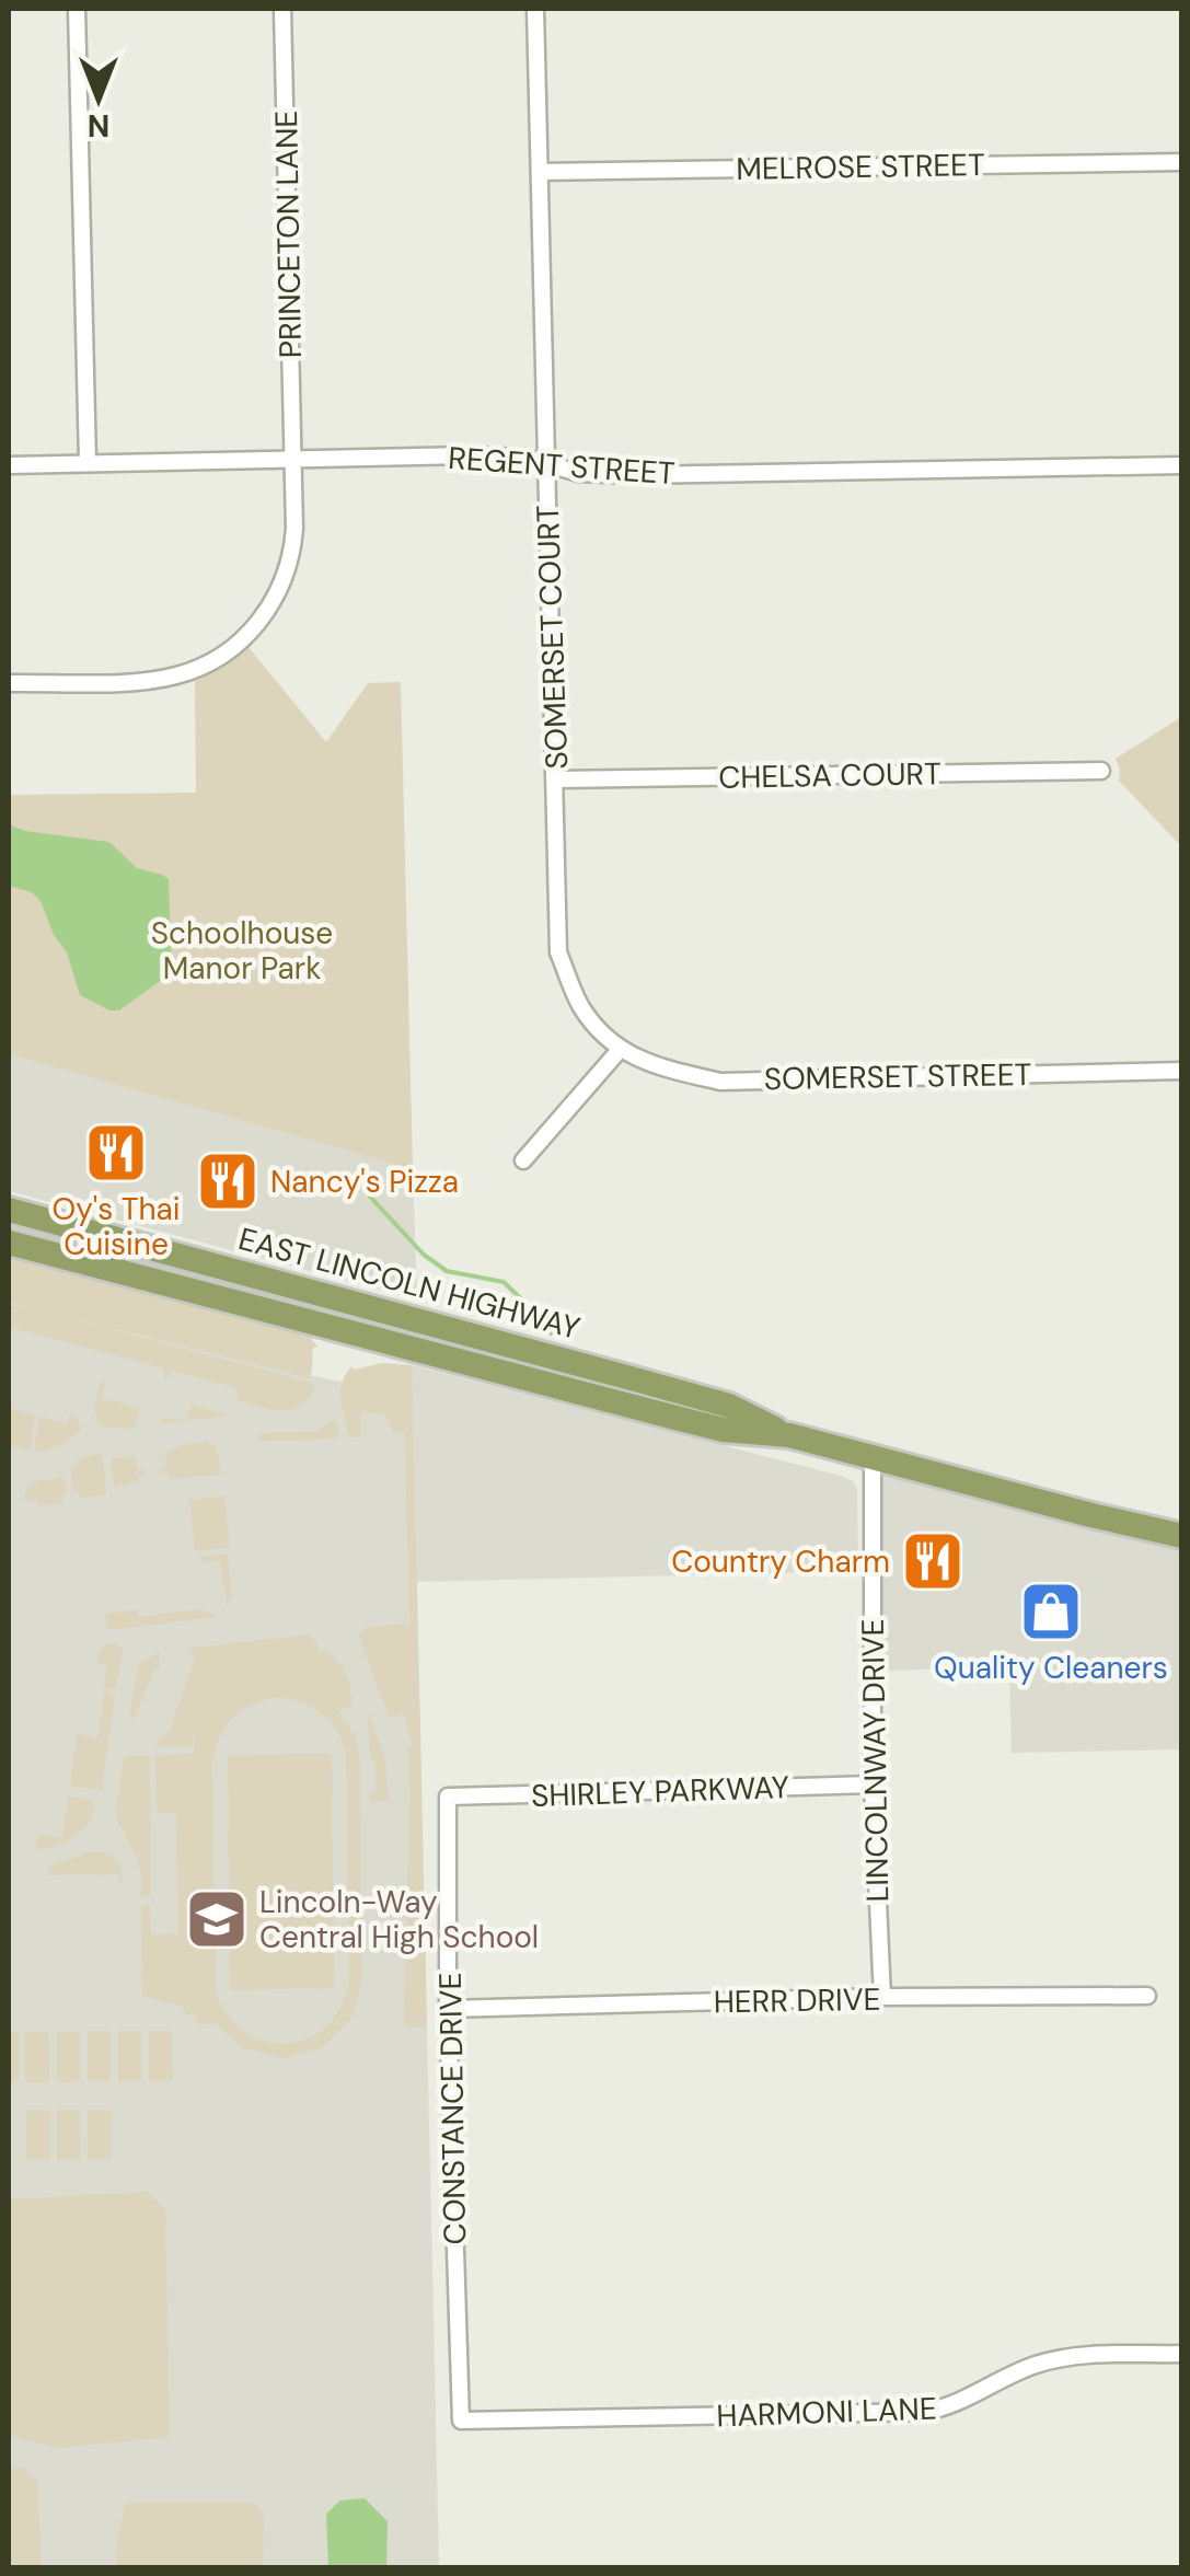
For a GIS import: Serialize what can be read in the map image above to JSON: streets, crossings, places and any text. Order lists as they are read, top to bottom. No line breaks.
{"streets":{"main road":["EAST LINCOLN HIGHWAY"],"street":["MELROSE STREET","PRINCETON LANE","REGENT STREET","SOMERSET COURT","CHELSA COURT","SOMERSET STREET","LINCOLNWAY DRIVE","SHIRLEY PARKWAY","HERR DRIVE","CONSTANCE DRIVE","HARMONI LANE"]},"crossings":[["MELROSE STREET","SOMERSET COURT"],["PRINCETON LANE","REGENT STREET"],["REGENT STREET","SOMERSET COURT"],["SOMERSET COURT","CHELSA COURT"],["SOMERSET COURT","SOMERSET STREET"],["EAST LINCOLN HIGHWAY","LINCOLNWAY DRIVE"],["LINCOLNWAY DRIVE","SHIRLEY PARKWAY"],["LINCOLNWAY DRIVE","HERR DRIVE"],["SHIRLEY PARKWAY","CONSTANCE DRIVE"],["HERR DRIVE","CONSTANCE DRIVE"],["CONSTANCE DRIVE","HARMONI LANE"]],"parks":["Schoolhouse Manor Park"],"places":{"restaurant":["Oy's Thai Cuisine","Nancy's Pizza","Country Charm"],"shop":["Quality Cleaners"],"school or university":["Lincoln-Way Central High School"]},"north":"bottom"}
